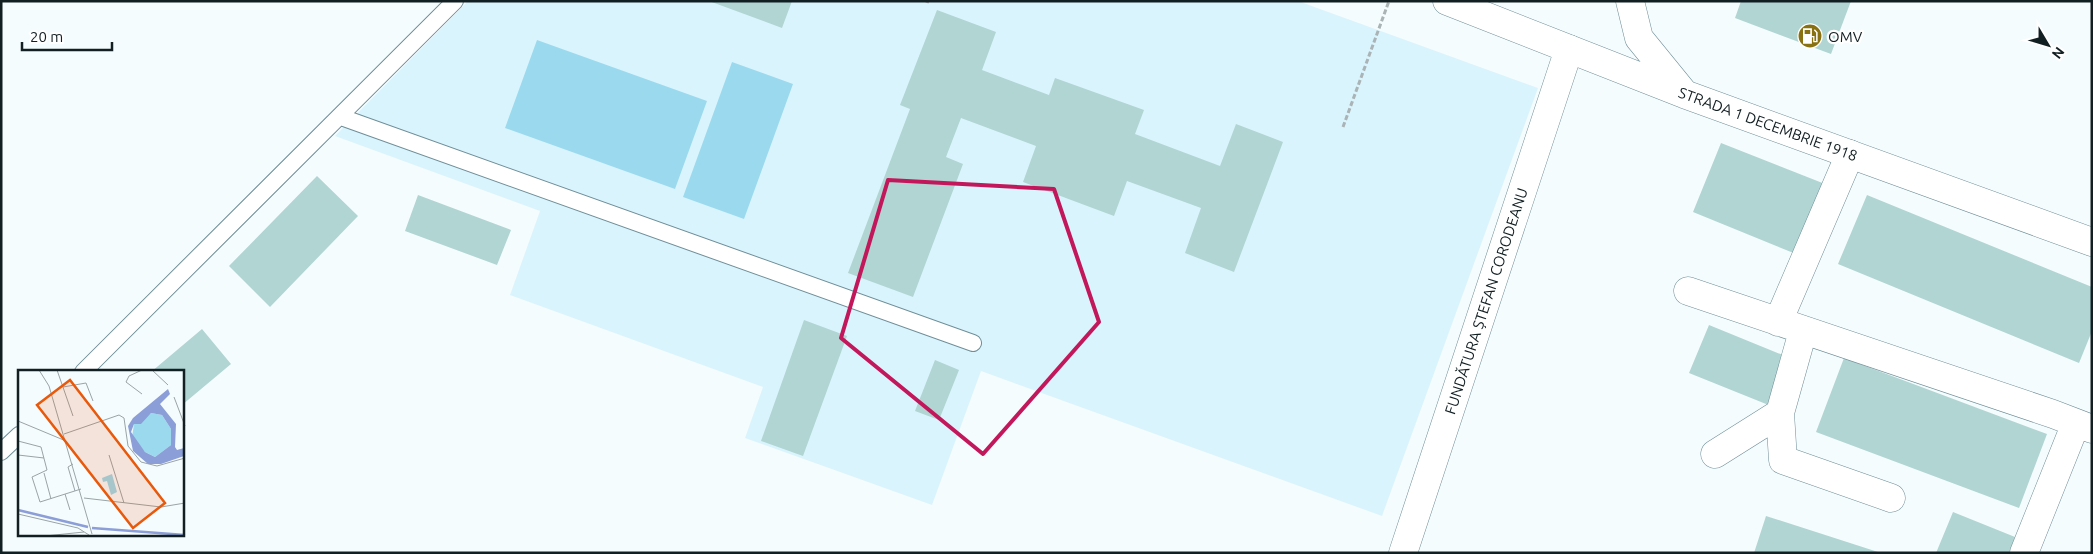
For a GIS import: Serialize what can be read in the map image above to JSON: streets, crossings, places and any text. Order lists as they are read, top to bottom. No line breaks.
{"streets":{"street":["STRADA 1 DECEMBRIE 1918","FUNDĂTURA ȘTEFAN CORODEANU"]},"crossings":[["STRADA 1 DECEMBRIE 1918","FUNDĂTURA ȘTEFAN CORODEANU"]],"places":{"fuel station":["OMV"]},"scale_bar":"20 m","north":"bottom right"}
